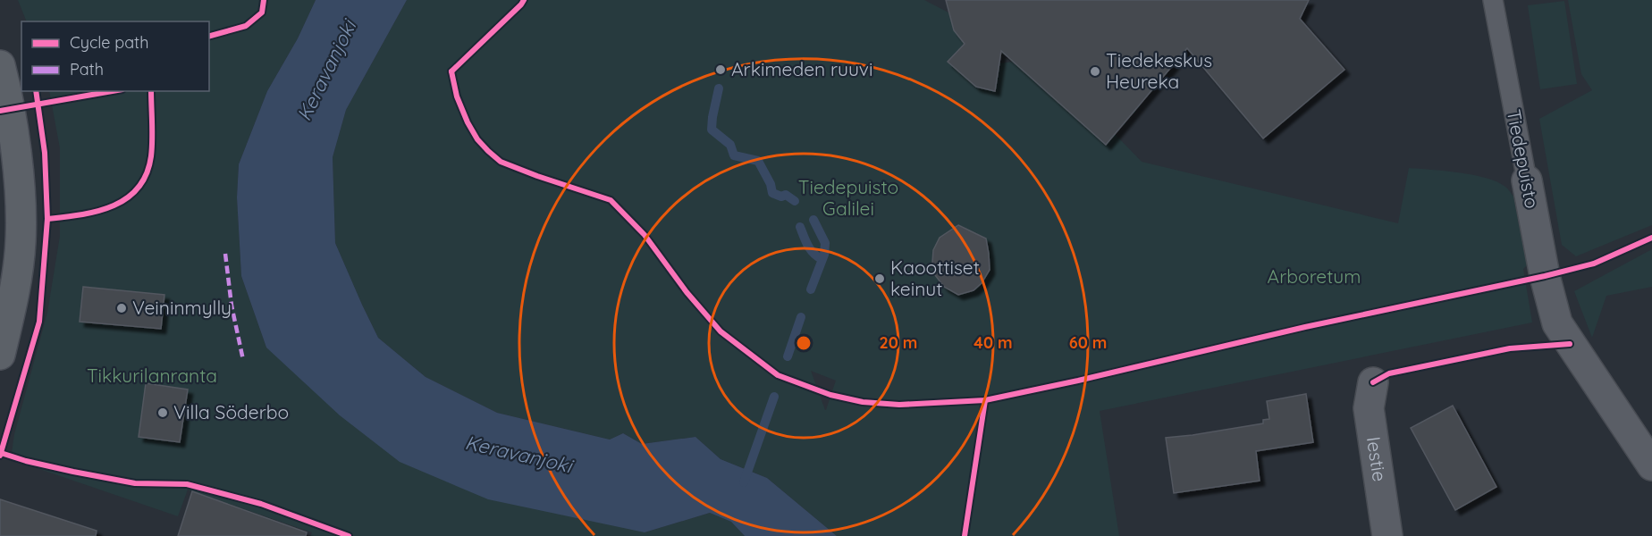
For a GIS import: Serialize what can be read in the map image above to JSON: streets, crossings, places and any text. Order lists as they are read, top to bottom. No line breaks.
{"streets":{"street":["Tiedepuisto","Iestie"]},"water":["Keravanjoki"],"parks":["Tiedepuisto Galilei","Arboretum","Tikkurilanranta"],"places":["Arkimeden ruuvi","Tiedekeskus Heureka","Kaoottiset keinut","Veininmylly","Villa Söderbo"],"legend":["Cycle path","Path"],"rings":["20 m","40 m","60 m"]}
